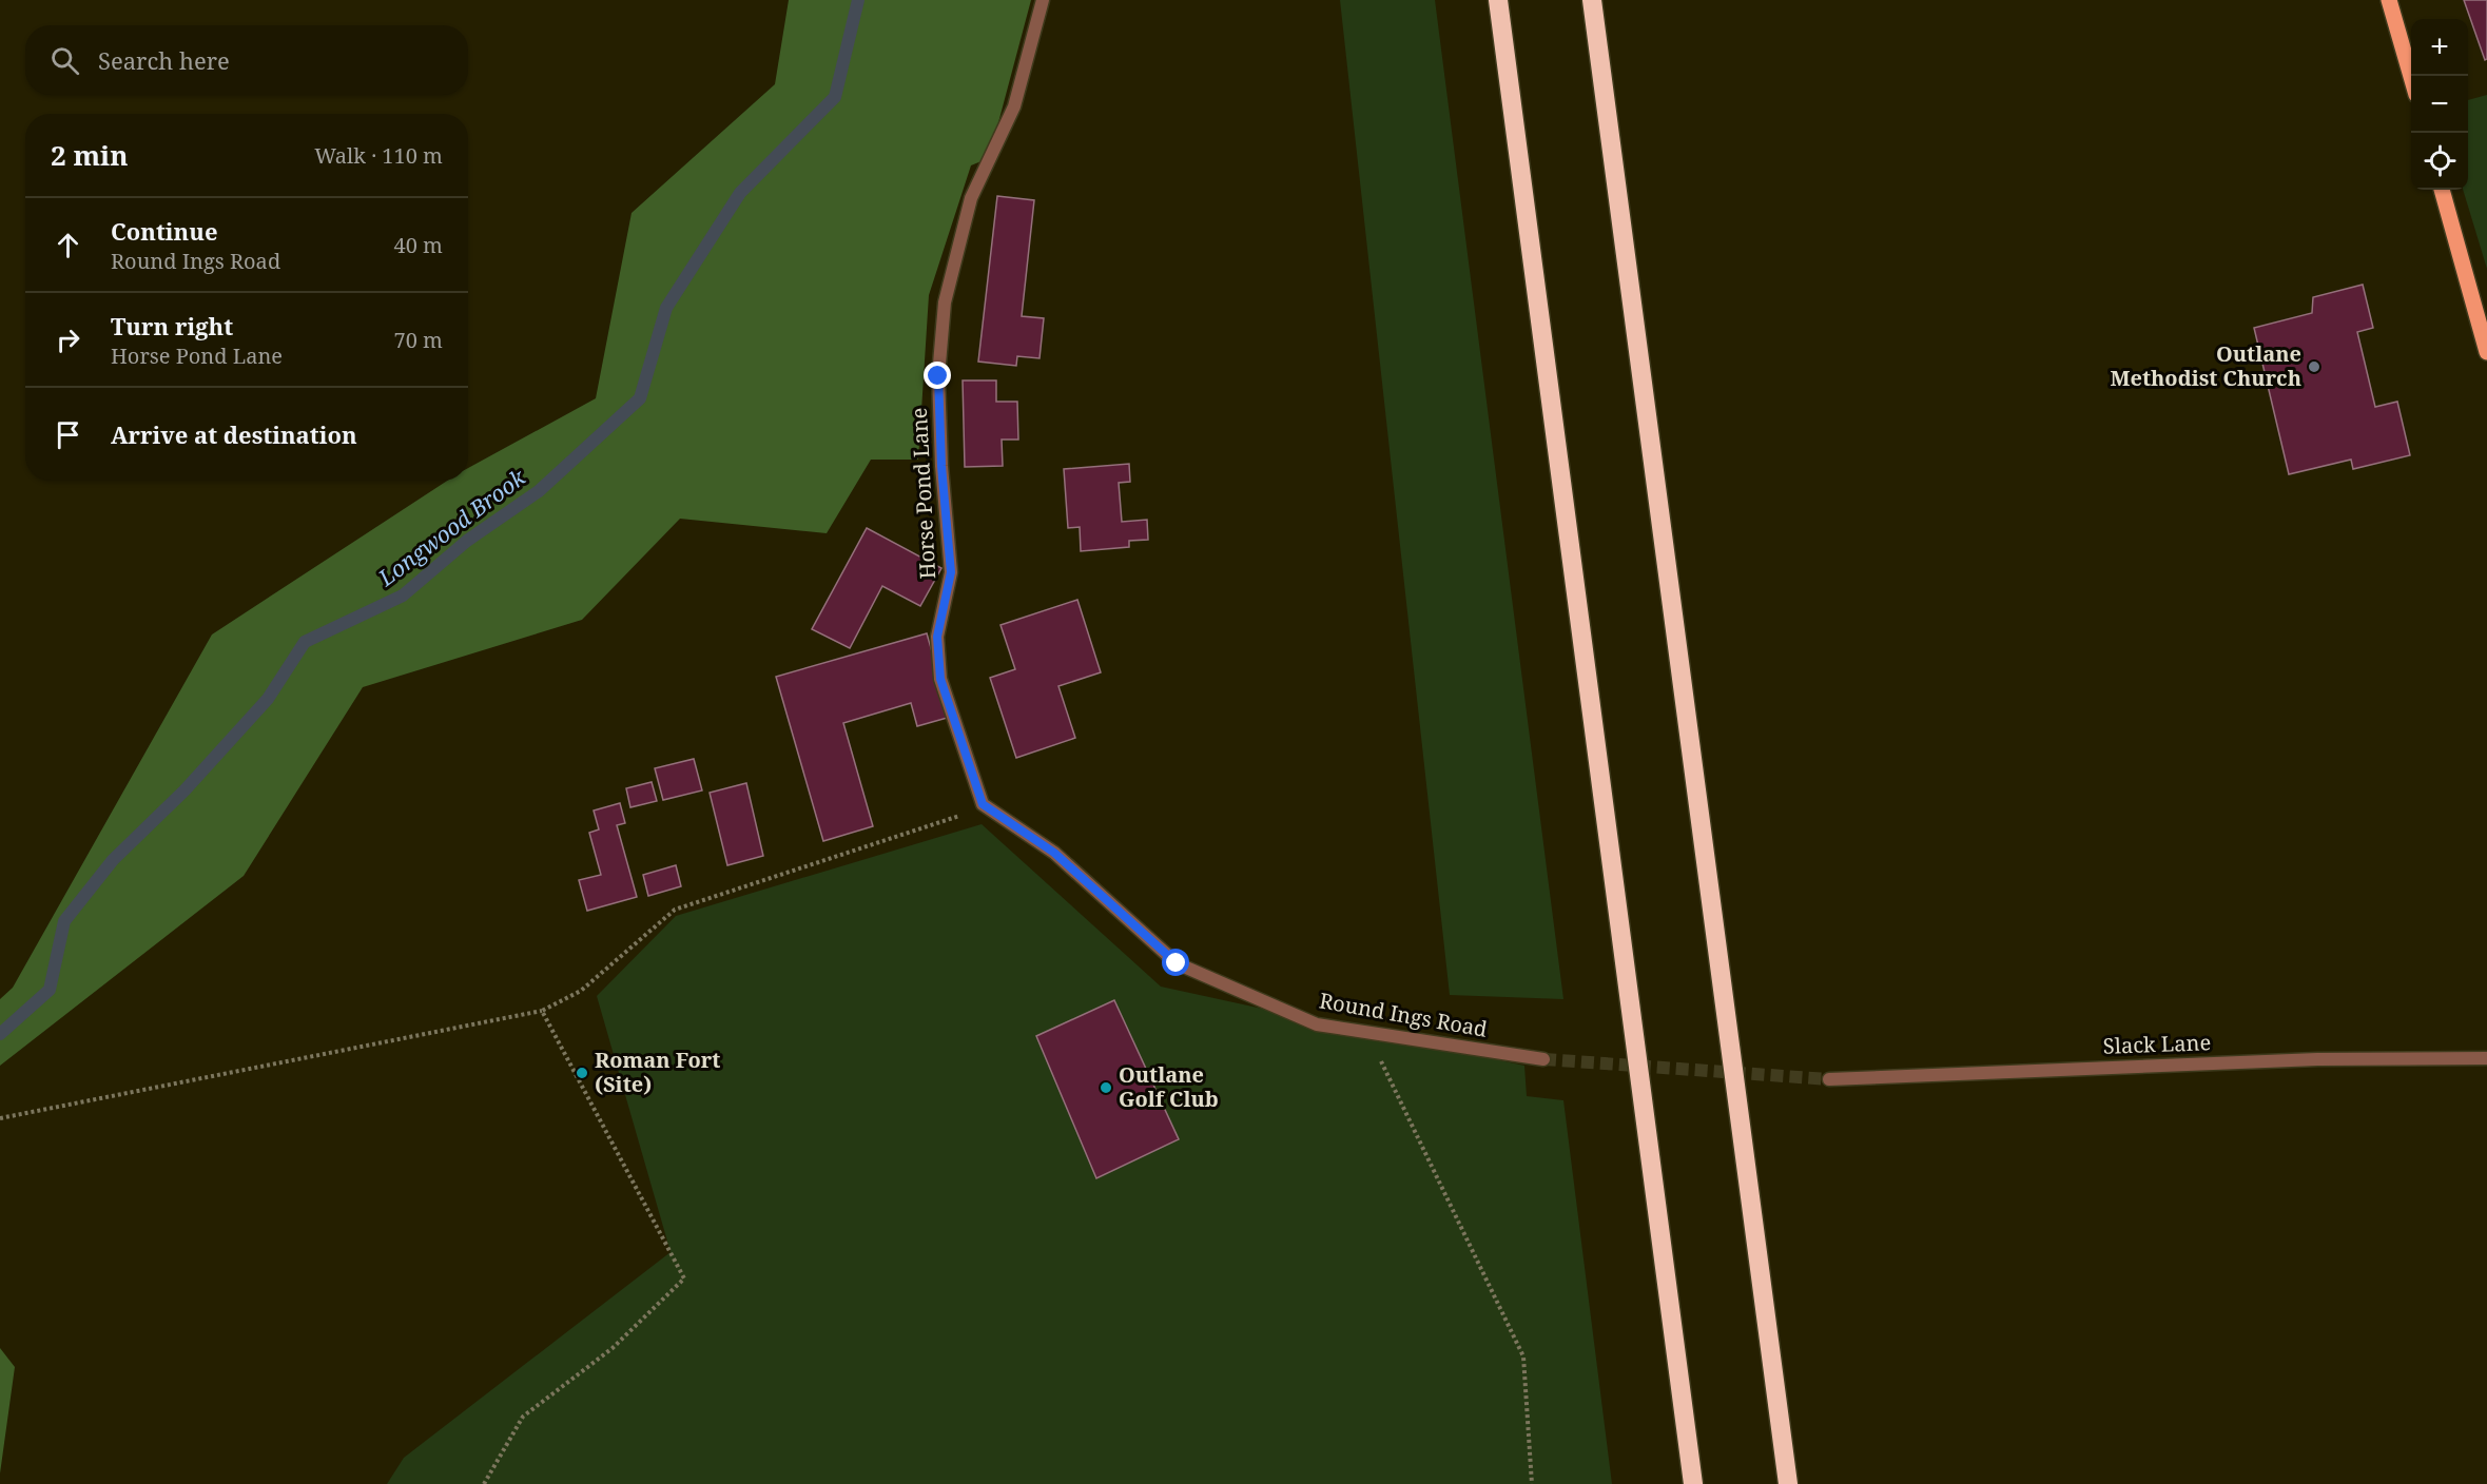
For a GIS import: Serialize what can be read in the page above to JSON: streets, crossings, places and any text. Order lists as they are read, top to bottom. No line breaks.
{"streets":{"street":["Horse Pond Lane","Round Ings Road","Slack Lane"]},"crossings":[["Horse Pond Lane","Round Ings Road"]],"water":["Longwood Brook"],"places":["Outlane Methodist Church","Roman Fort (Site)","Outlane Golf Club"],"page":{"map_buttons":["+","−"],"search":"Search here","heading":["2 min","Walk · 110 m"],"list":[["Continue","Round Ings Road","40 m"],["Turn right","Horse Pond Lane","70 m"],"Arrive at destination"]}}
